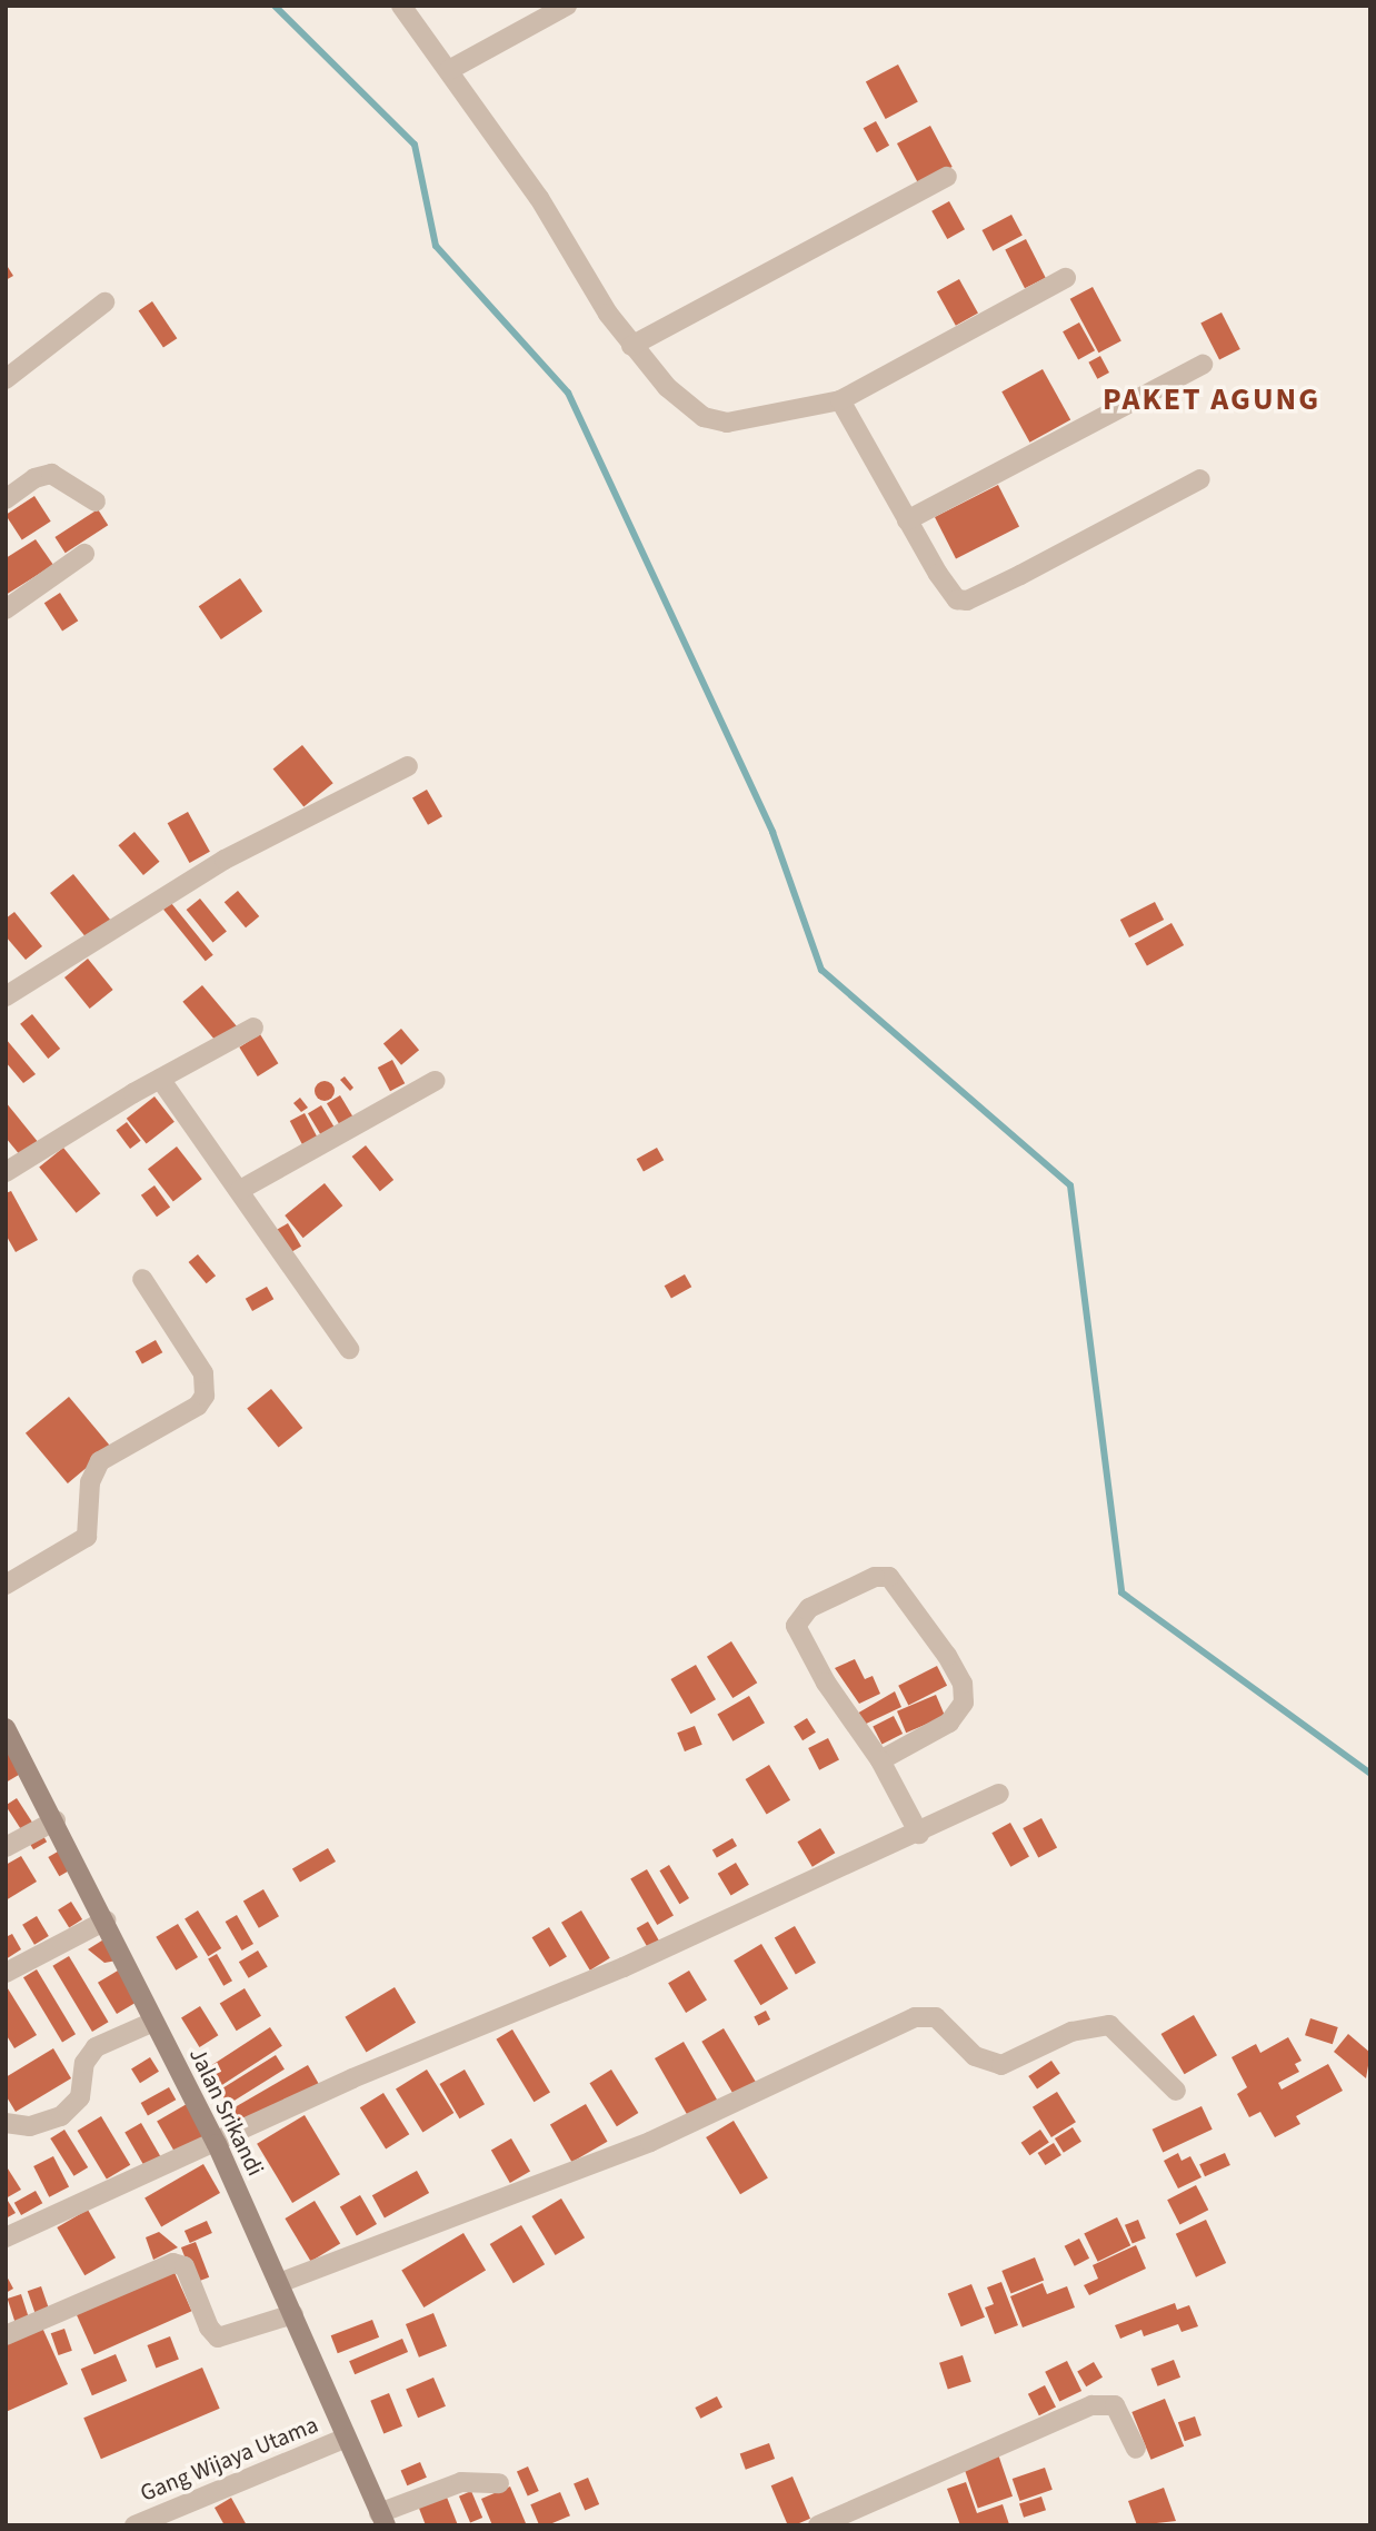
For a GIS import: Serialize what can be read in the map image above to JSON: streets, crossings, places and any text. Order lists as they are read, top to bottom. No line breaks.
{"streets":{"street":["Jalan Srikandi","Gang Wijaya Utama"]},"crossings":[["Jalan Srikandi","Gang Wijaya Utama"]],"districts":["PAKET AGUNG"]}
